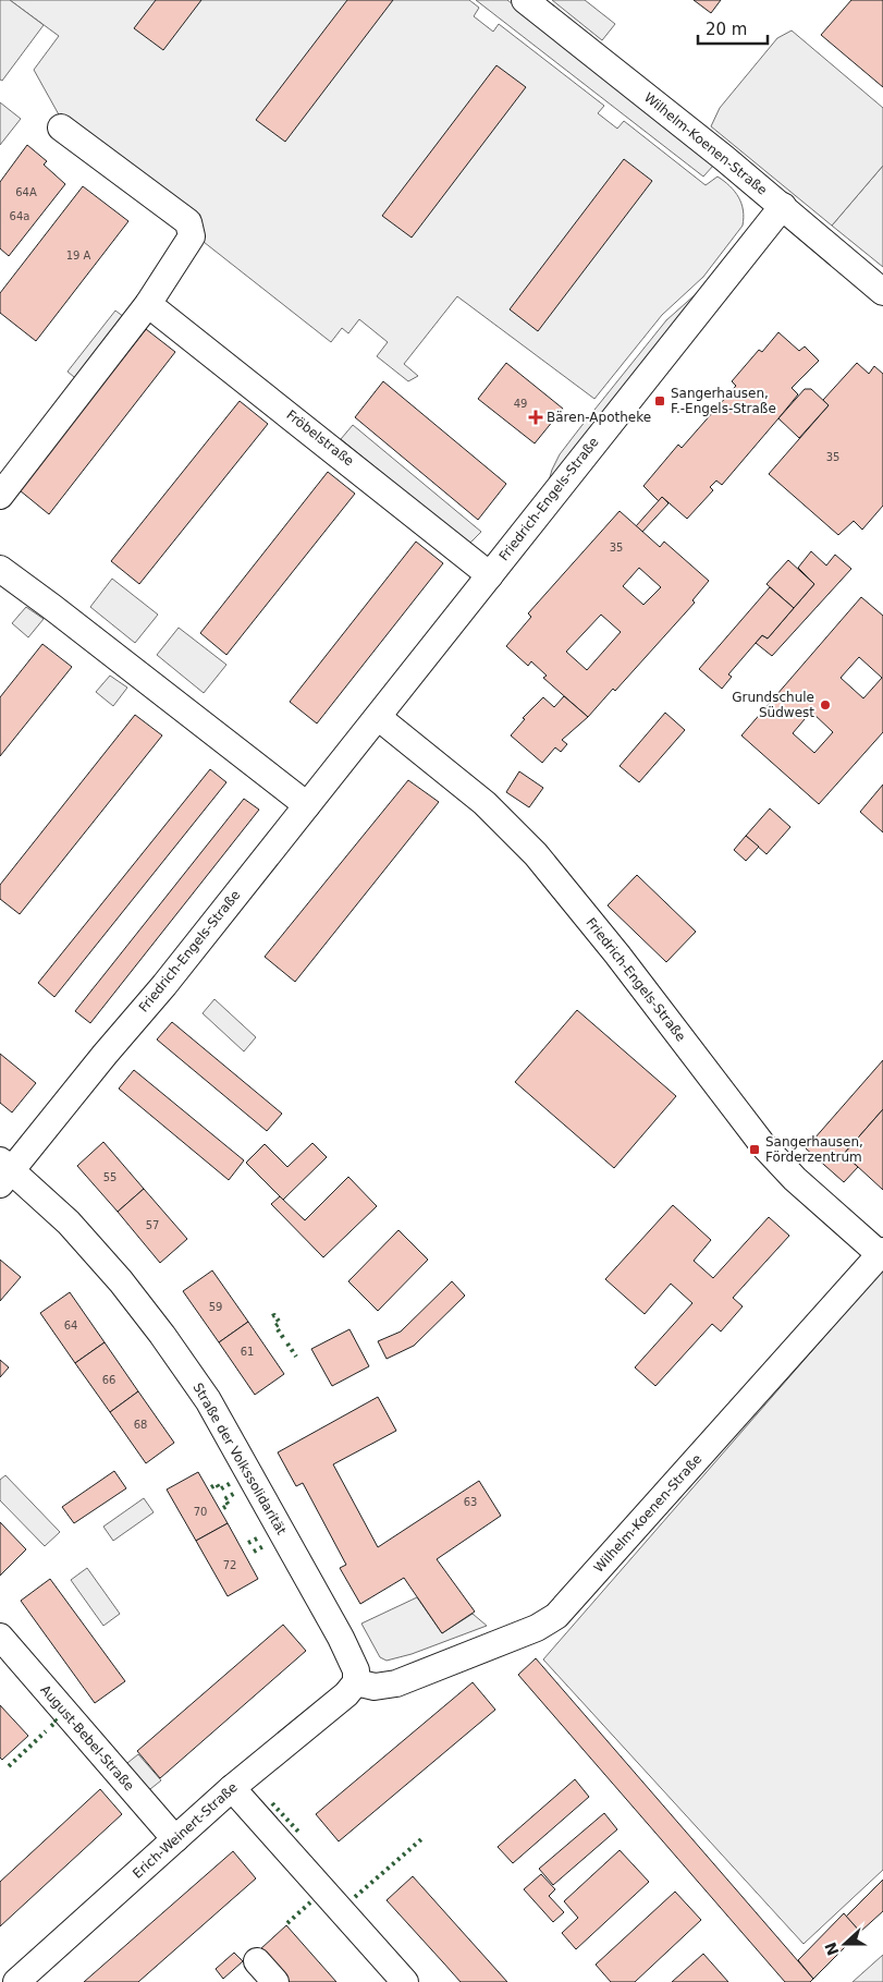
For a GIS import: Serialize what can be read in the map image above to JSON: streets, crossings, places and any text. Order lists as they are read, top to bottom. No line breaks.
{"streets":{"street":["Wilhelm-Koenen-Straße","Fröbelstraße","Friedrich-Engels-Straße","Straße der Volkssolidarität","August-Bebel-Straße","Erich-Weinert-Straße"]},"crossings":[["Wilhelm-Koenen-Straße","Friedrich-Engels-Straße"],["Wilhelm-Koenen-Straße","Straße der Volkssolidarität"],["Wilhelm-Koenen-Straße","Erich-Weinert-Straße"],["Fröbelstraße","Friedrich-Engels-Straße"],["Friedrich-Engels-Straße","Straße der Volkssolidarität"],["Straße der Volkssolidarität","Erich-Weinert-Straße"],["August-Bebel-Straße","Erich-Weinert-Straße"]],"places":{"transit":["Sangerhausen, F.-Engels-Straße","Sangerhausen, Förderzentrum"],"health":["Bären-Apotheke"],"other":["Grundschule Südwest"]},"house_numbers":["64A","64a","19 A","49","35","35","55","57","59","64","61","66","68","63","70","72"],"scale_bar":"20 m","north":"left"}
